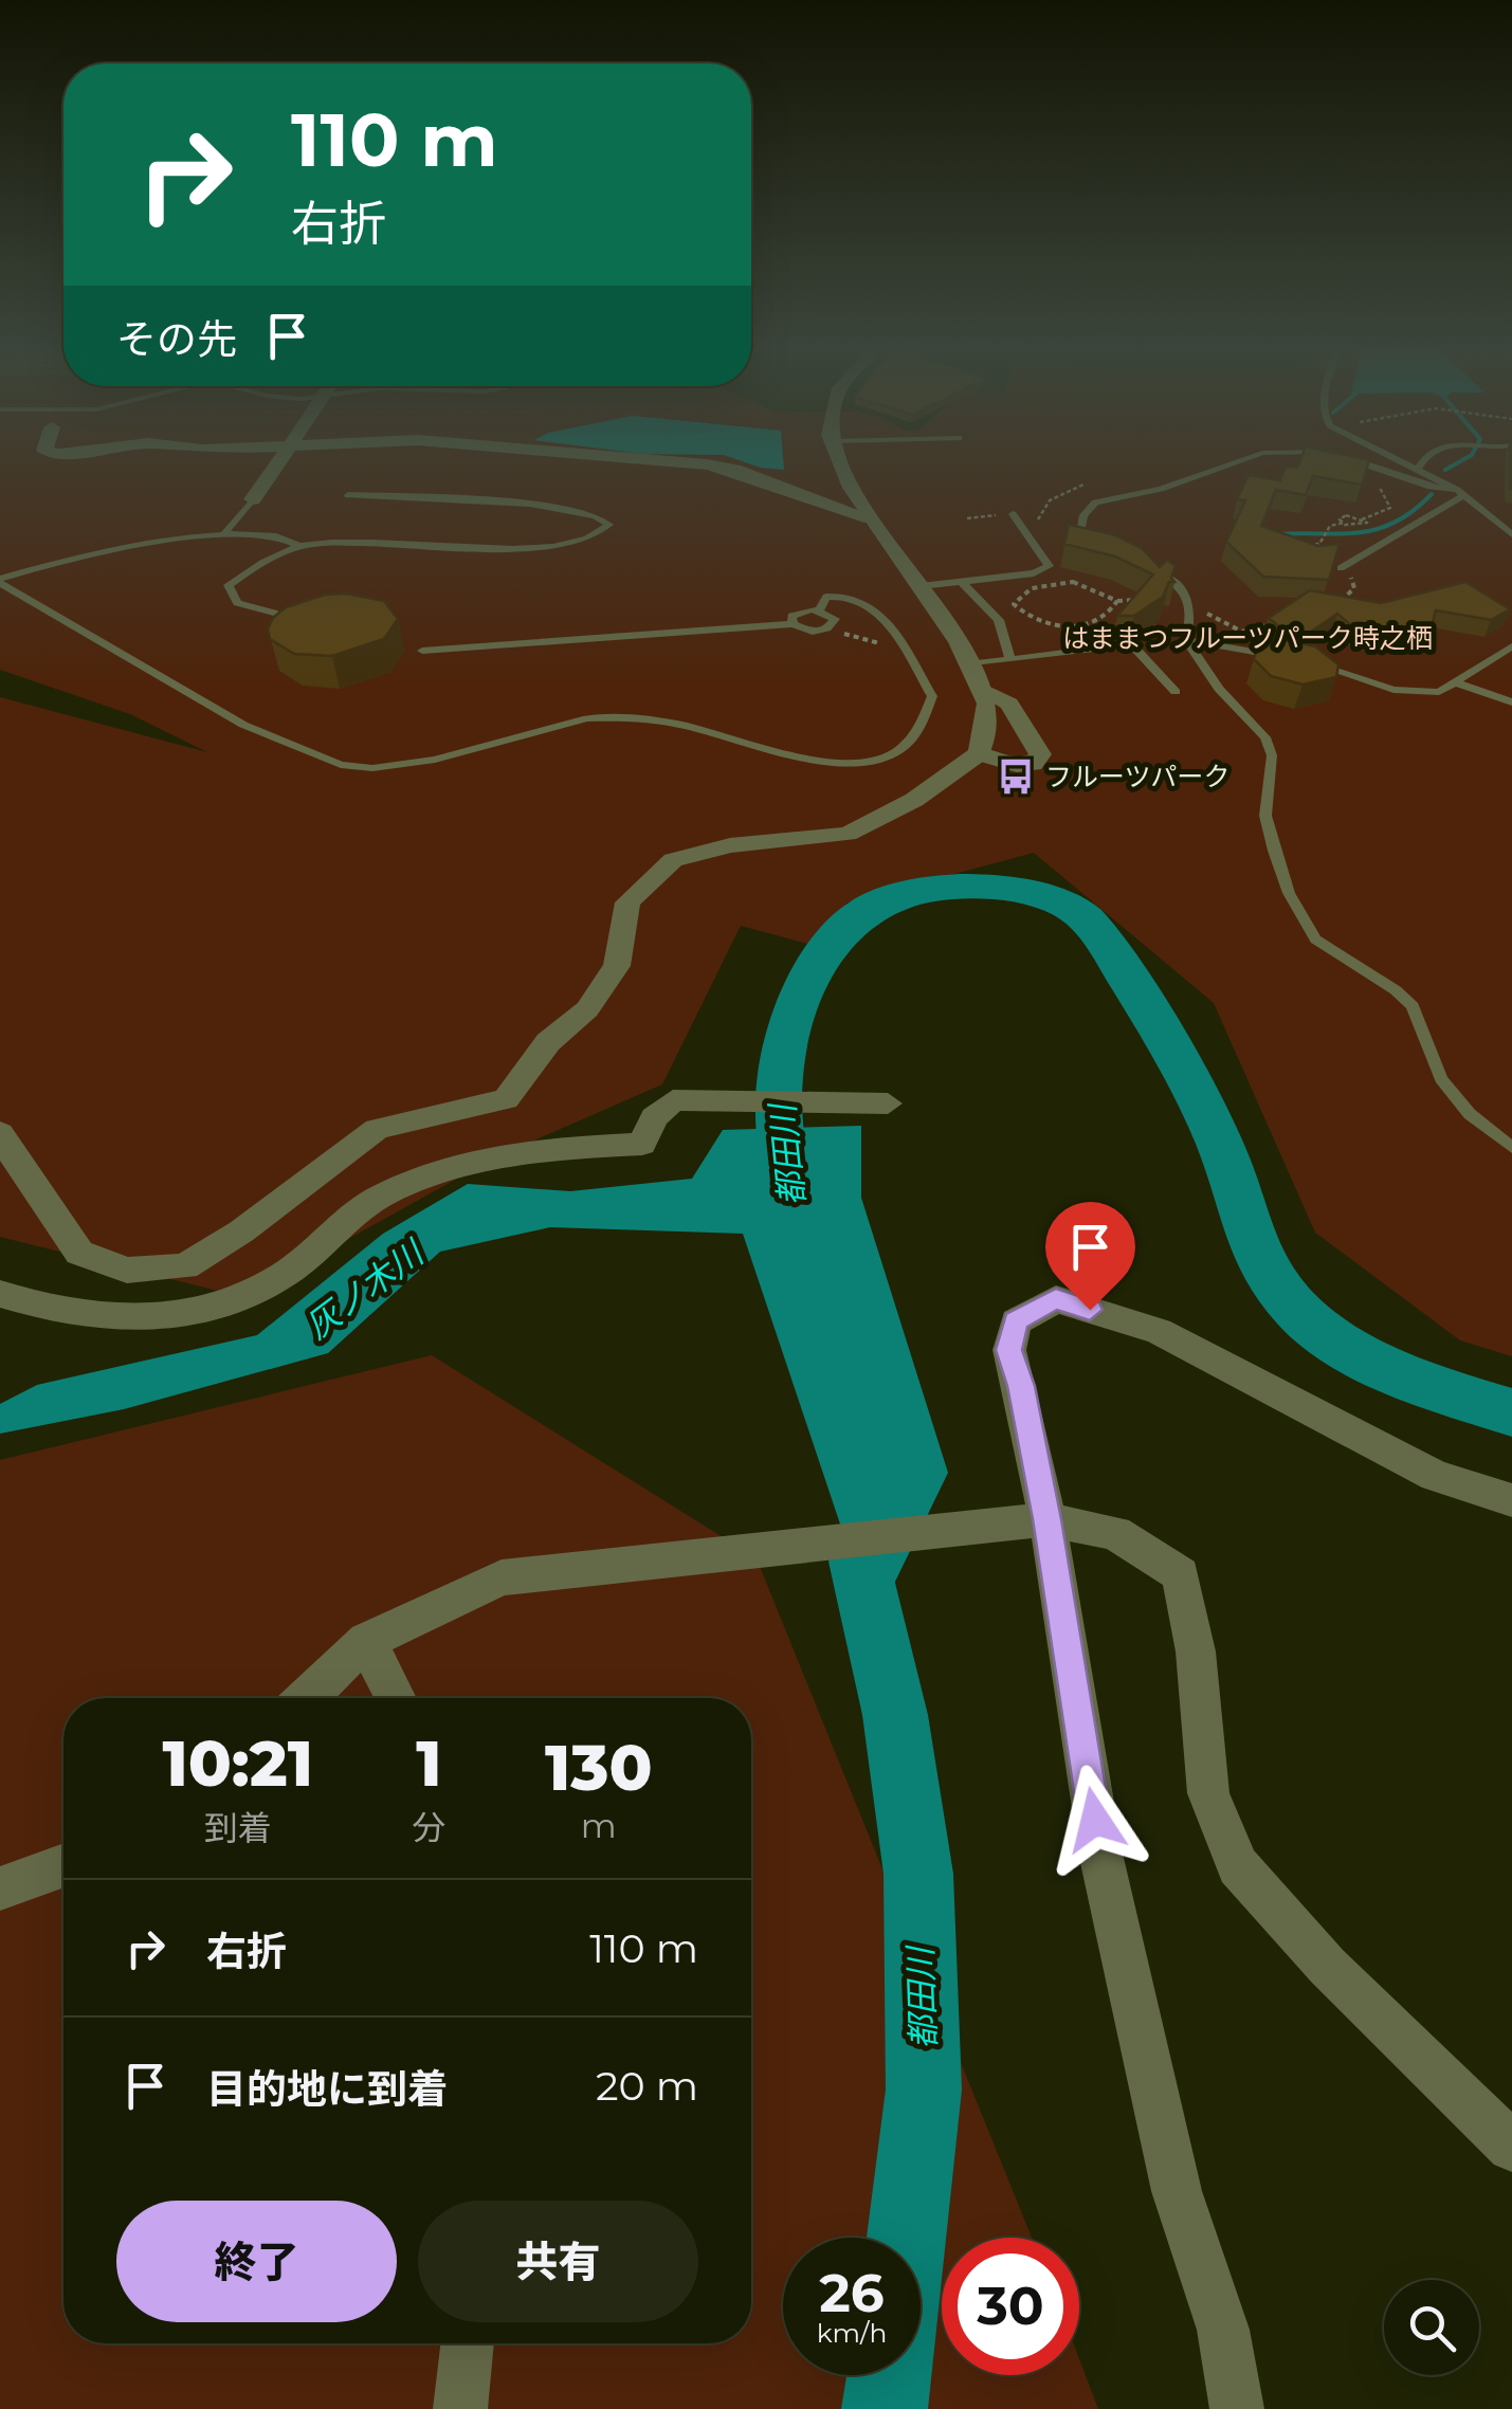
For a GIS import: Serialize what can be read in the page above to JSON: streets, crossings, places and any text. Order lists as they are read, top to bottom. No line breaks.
{"water":["都田川","灰ノ木川"],"parks":["はままつフルーツパーク時之栖"],"places":{"bus stop":["フルーツパーク"]},"page":{"turn":["110 m","右折"],"then":"その先","eta":["10:21","到着","1","分","130","m"],"list":[{"name":"右折","value":"110 m"},{"name":"目的地に到着","value":"20 m"}],"buttons":["終了","共有"],"speed":"26 km/h","limit":"30"}}
